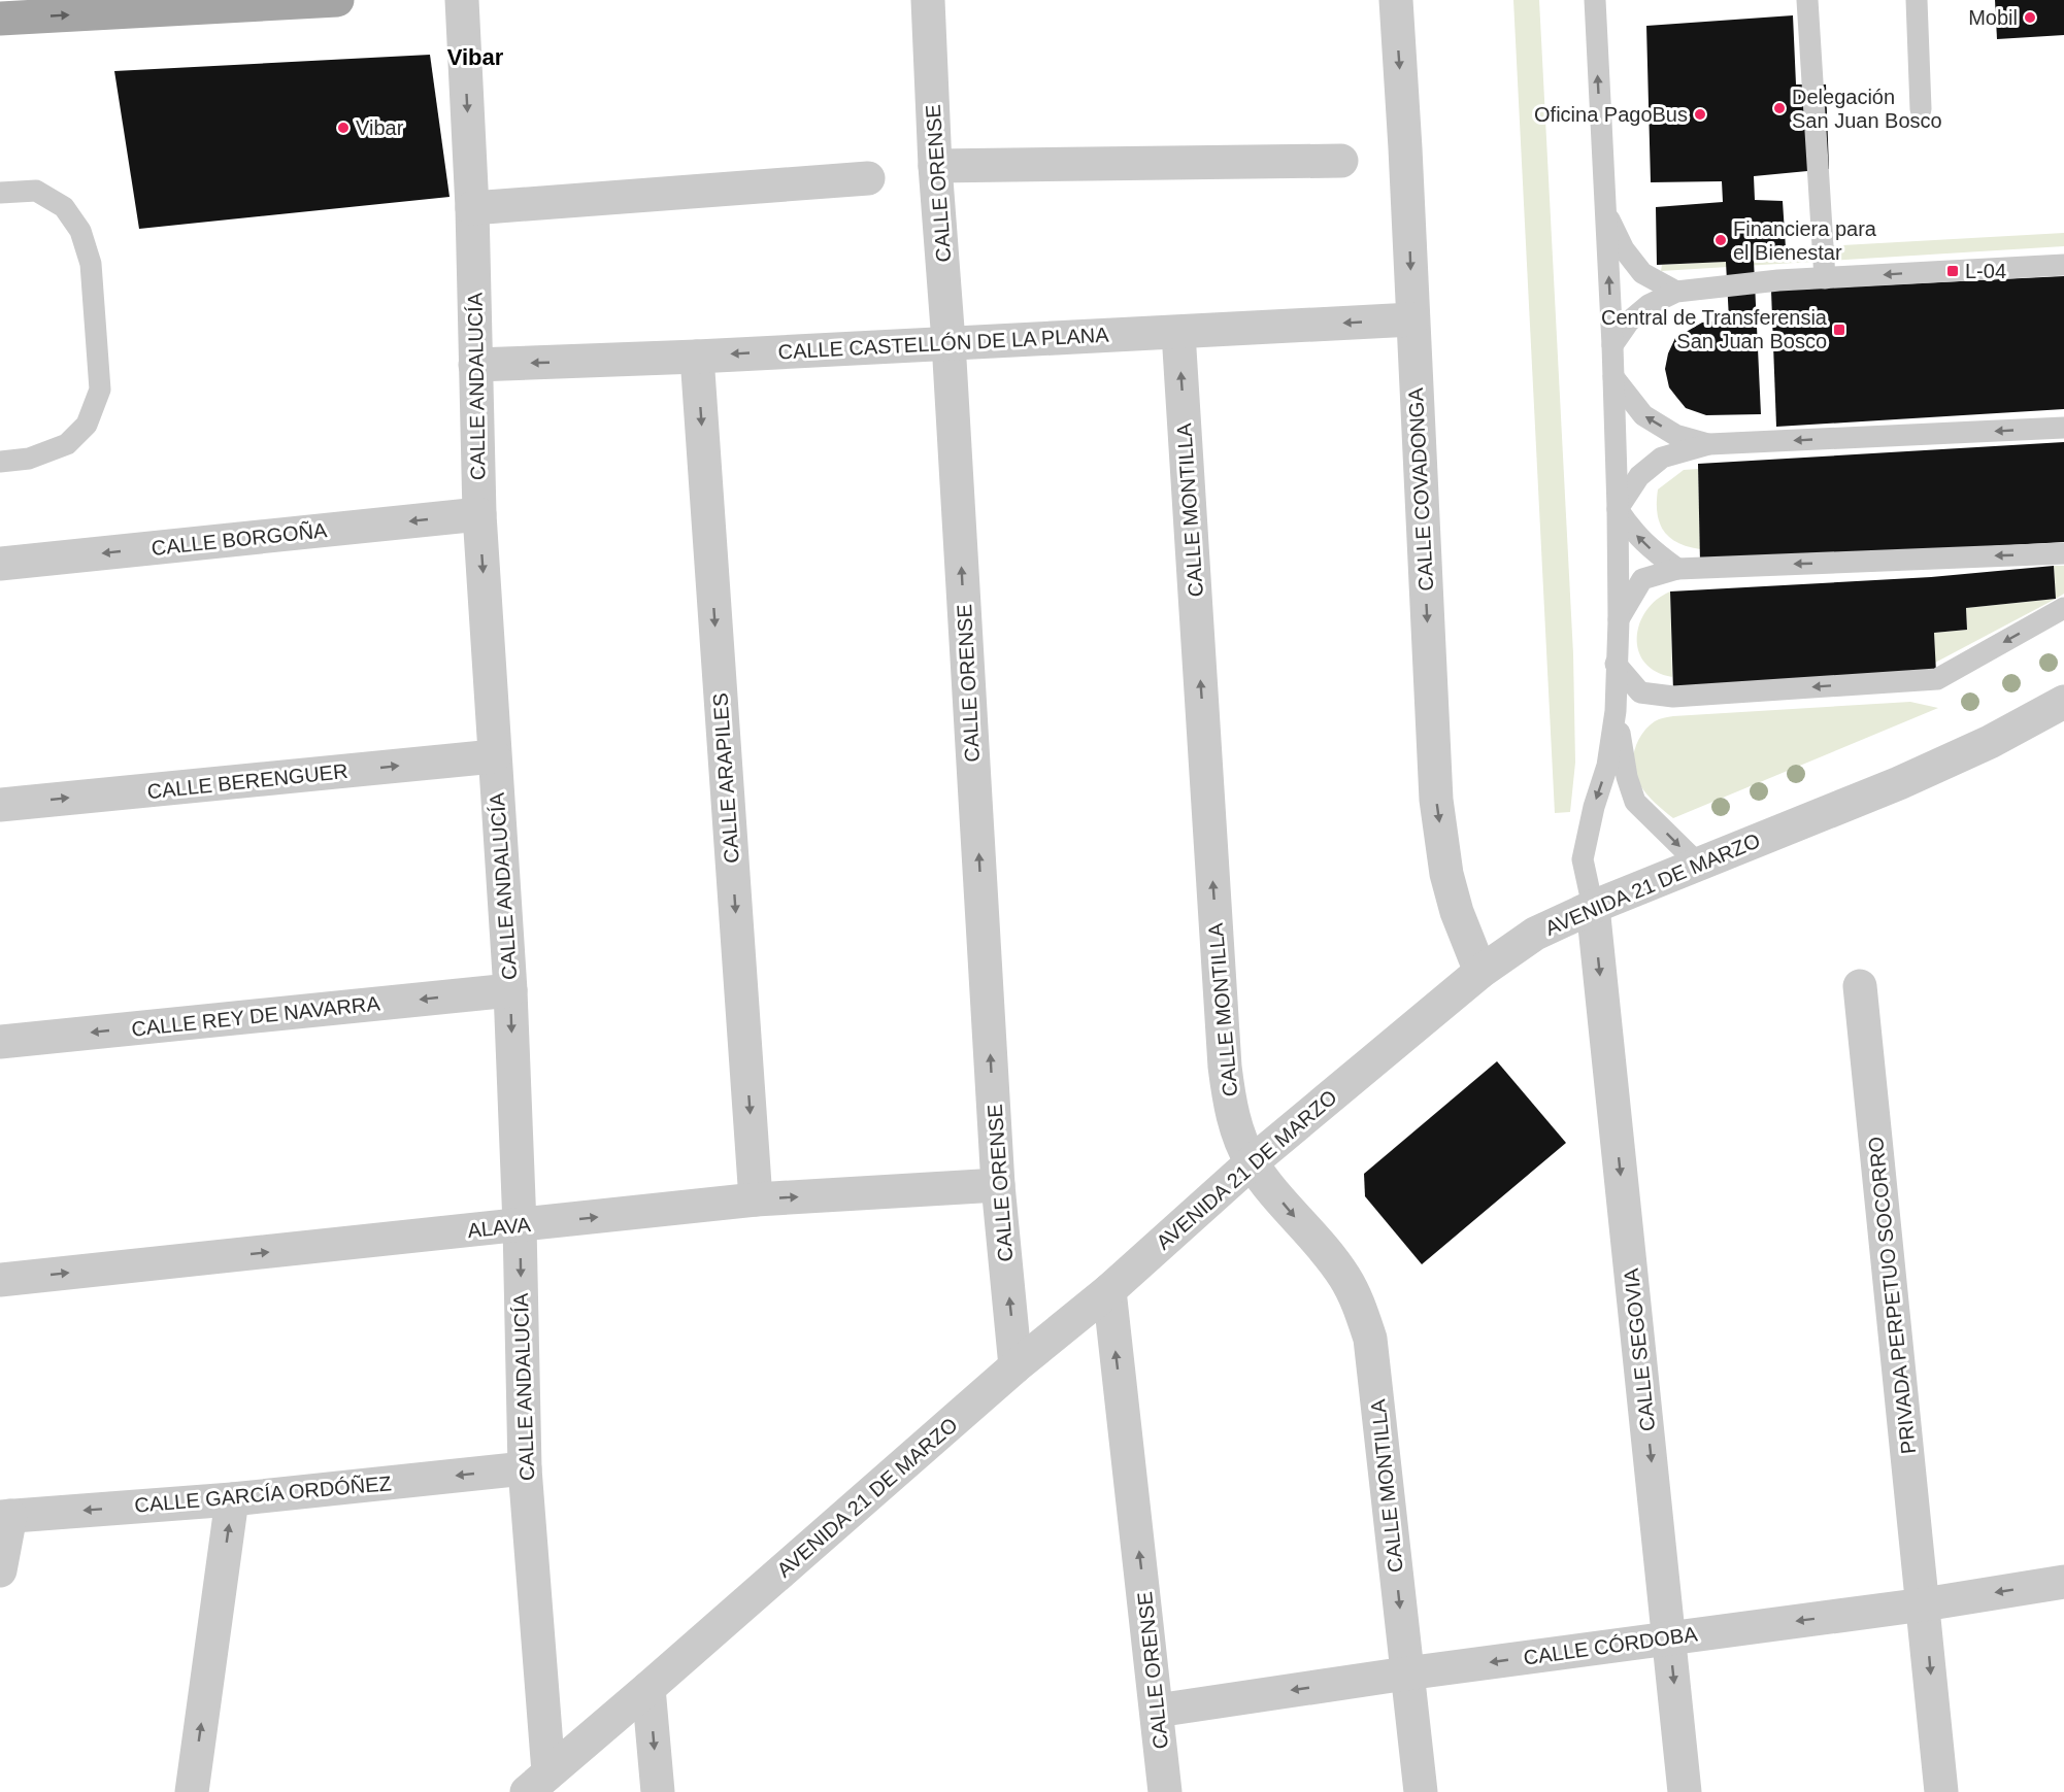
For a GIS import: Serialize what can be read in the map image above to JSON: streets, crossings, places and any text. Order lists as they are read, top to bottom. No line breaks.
{"streets":{"street":["CALLE ORENSE","CALLE CASTELLÓN DE LA PLANA","CALLE ANDALUCÍA","CALLE COVADONGA","CALLE MONTILLA","CALLE BORGOÑA","CALLE ARAPILES","CALLE BERENGUER","AVENIDA 21 DE MARZO","CALLE REY DE NAVARRA","ALAVA","PRIVADA PERPETUO SOCORRO","CALLE SEGOVIA","CALLE GARCÍA ORDÓÑEZ","CALLE CÓRDOBA"]},"crossings":[["CALLE ORENSE","CALLE CASTELLÓN DE LA PLANA"],["CALLE ORENSE","AVENIDA 21 DE MARZO"],["CALLE ORENSE","ALAVA"],["CALLE ORENSE","CALLE CÓRDOBA"],["CALLE CASTELLÓN DE LA PLANA","CALLE ANDALUCÍA"],["CALLE CASTELLÓN DE LA PLANA","CALLE COVADONGA"],["CALLE CASTELLÓN DE LA PLANA","CALLE MONTILLA"],["CALLE CASTELLÓN DE LA PLANA","CALLE ARAPILES"],["CALLE ANDALUCÍA","CALLE BORGOÑA"],["CALLE ANDALUCÍA","CALLE BERENGUER"],["CALLE ANDALUCÍA","AVENIDA 21 DE MARZO"],["CALLE ANDALUCÍA","CALLE REY DE NAVARRA"],["CALLE ANDALUCÍA","ALAVA"],["CALLE ANDALUCÍA","CALLE GARCÍA ORDÓÑEZ"],["CALLE COVADONGA","AVENIDA 21 DE MARZO"],["CALLE MONTILLA","AVENIDA 21 DE MARZO"],["CALLE MONTILLA","CALLE CÓRDOBA"],["CALLE ARAPILES","ALAVA"],["AVENIDA 21 DE MARZO","CALLE SEGOVIA"],["PRIVADA PERPETUO SOCORRO","CALLE CÓRDOBA"],["CALLE SEGOVIA","CALLE CÓRDOBA"]],"one_way":["CALLE ORENSE","CALLE ANDALUCÍA","CALLE COVADONGA","CALLE BORGOÑA","CALLE ARAPILES","CALLE BERENGUER","CALLE REY DE NAVARRA","ALAVA","CALLE SEGOVIA","CALLE GARCÍA ORDÓÑEZ","CALLE CÓRDOBA"],"districts":["Vibar"],"places":{"other":["Mobil","Delegación San Juan Bosco","Oficina PagoBus","Vibar","Financiera para el Bienestar"],"transit":["L-04","Central de Transferensia San Juan Bosco"]}}
